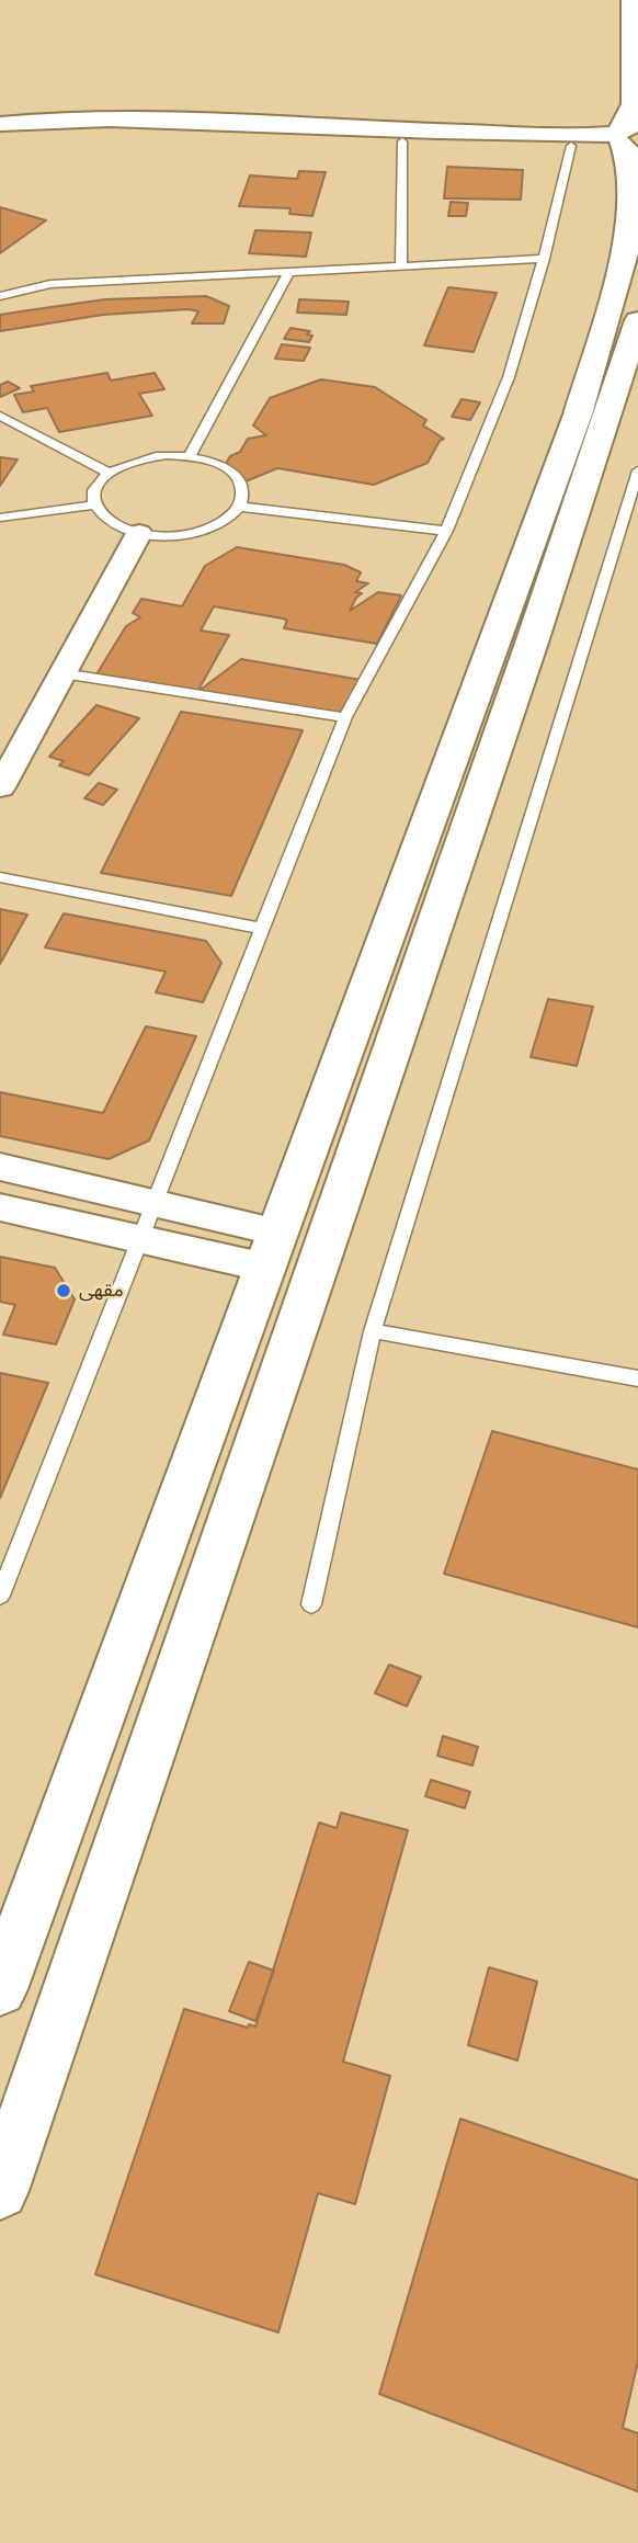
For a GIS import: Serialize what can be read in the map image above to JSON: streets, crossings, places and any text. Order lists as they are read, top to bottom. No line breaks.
{"places":["مقهى"]}
